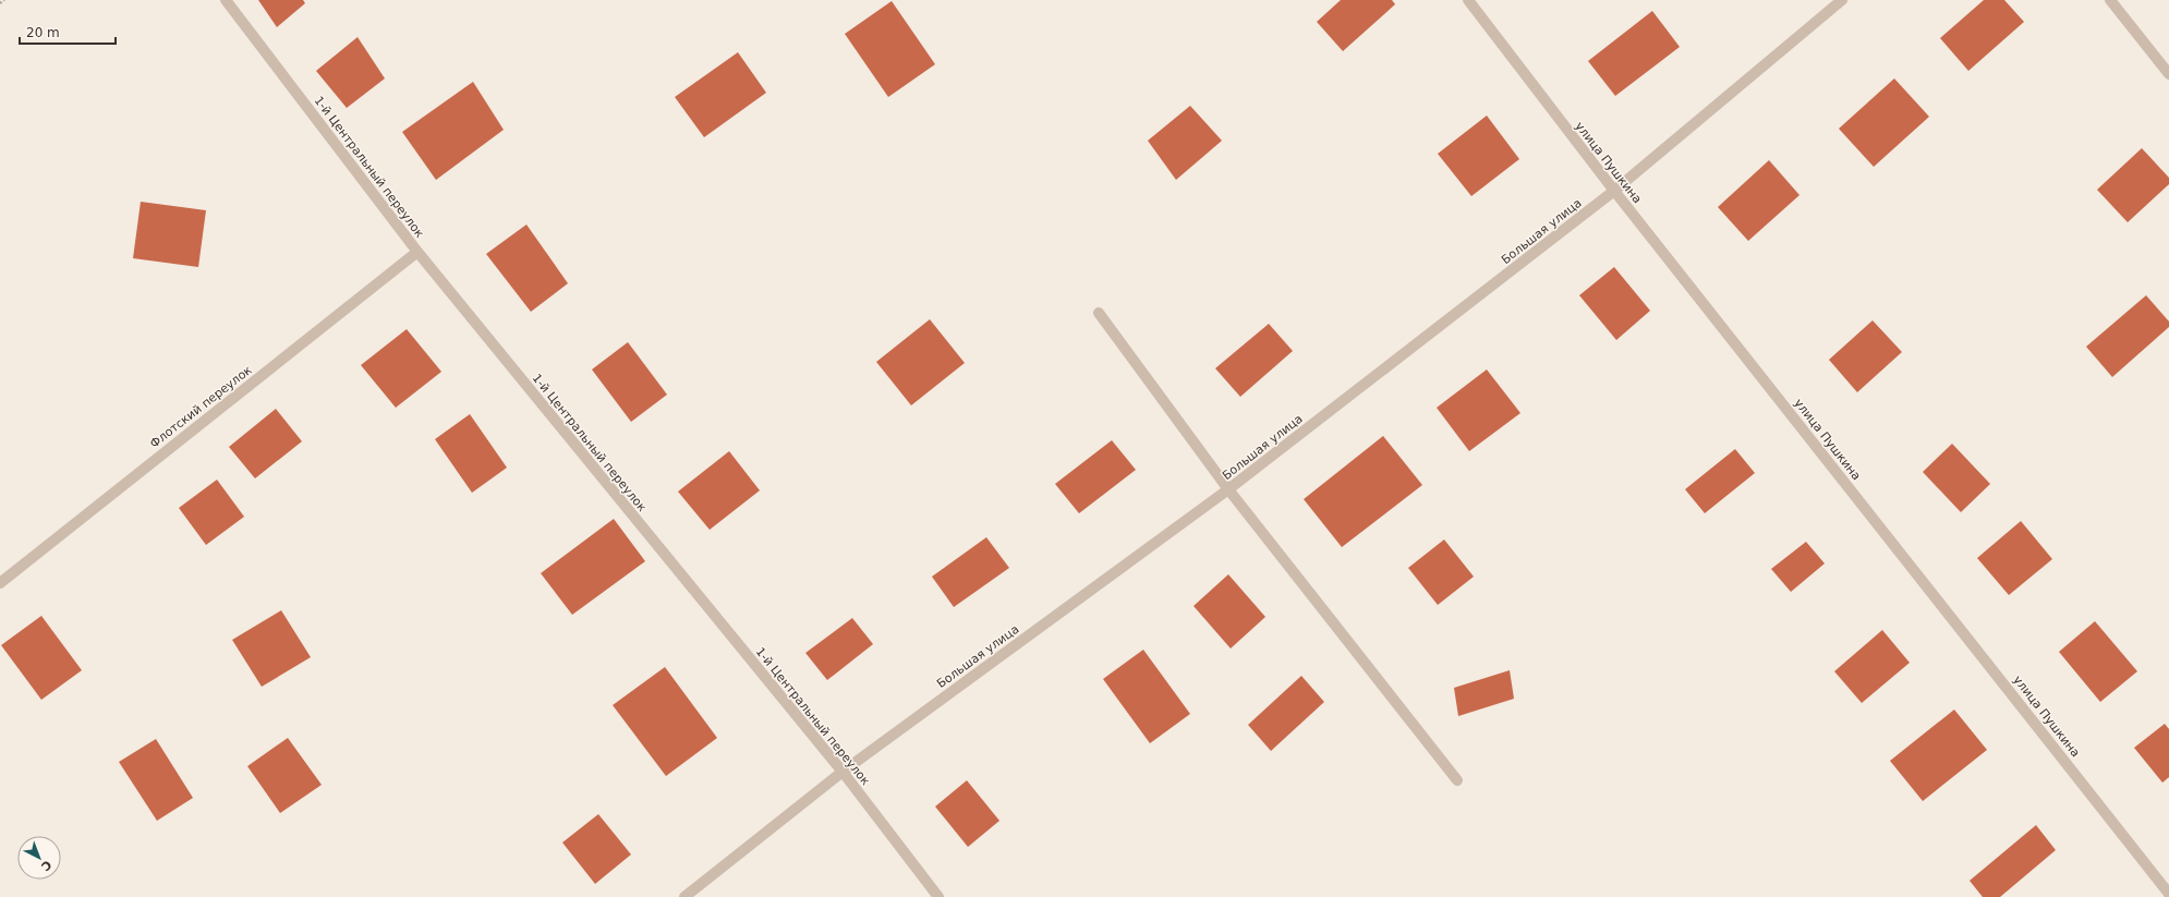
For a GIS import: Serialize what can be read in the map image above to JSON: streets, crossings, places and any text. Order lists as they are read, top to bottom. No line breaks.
{"streets":{"street":["улица Пушкина","1-й Центральный переулок","Большая улица","Флотский переулок"]},"crossings":[["улица Пушкина","Большая улица"],["1-й Центральный переулок","Большая улица"],["1-й Центральный переулок","Флотский переулок"]],"scale_bar":"20 m","north":"bottom right"}
